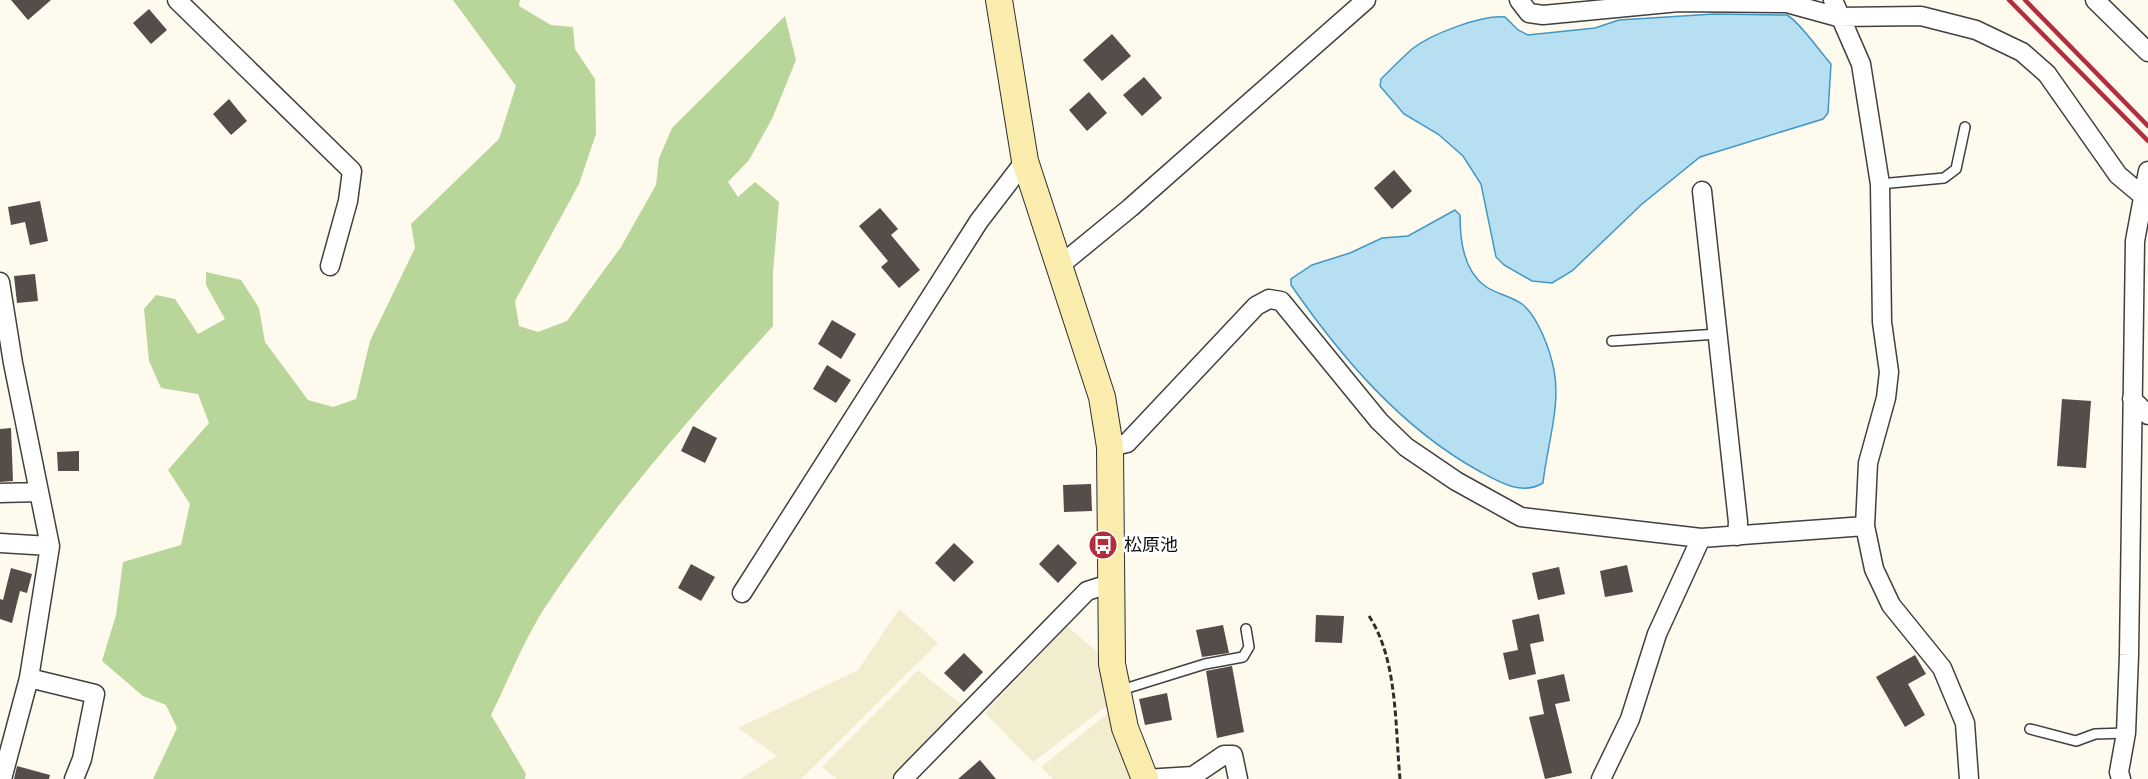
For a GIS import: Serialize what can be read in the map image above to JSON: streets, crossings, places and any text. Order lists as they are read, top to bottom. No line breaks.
{"places":{"bus stop":["松原池"]}}
